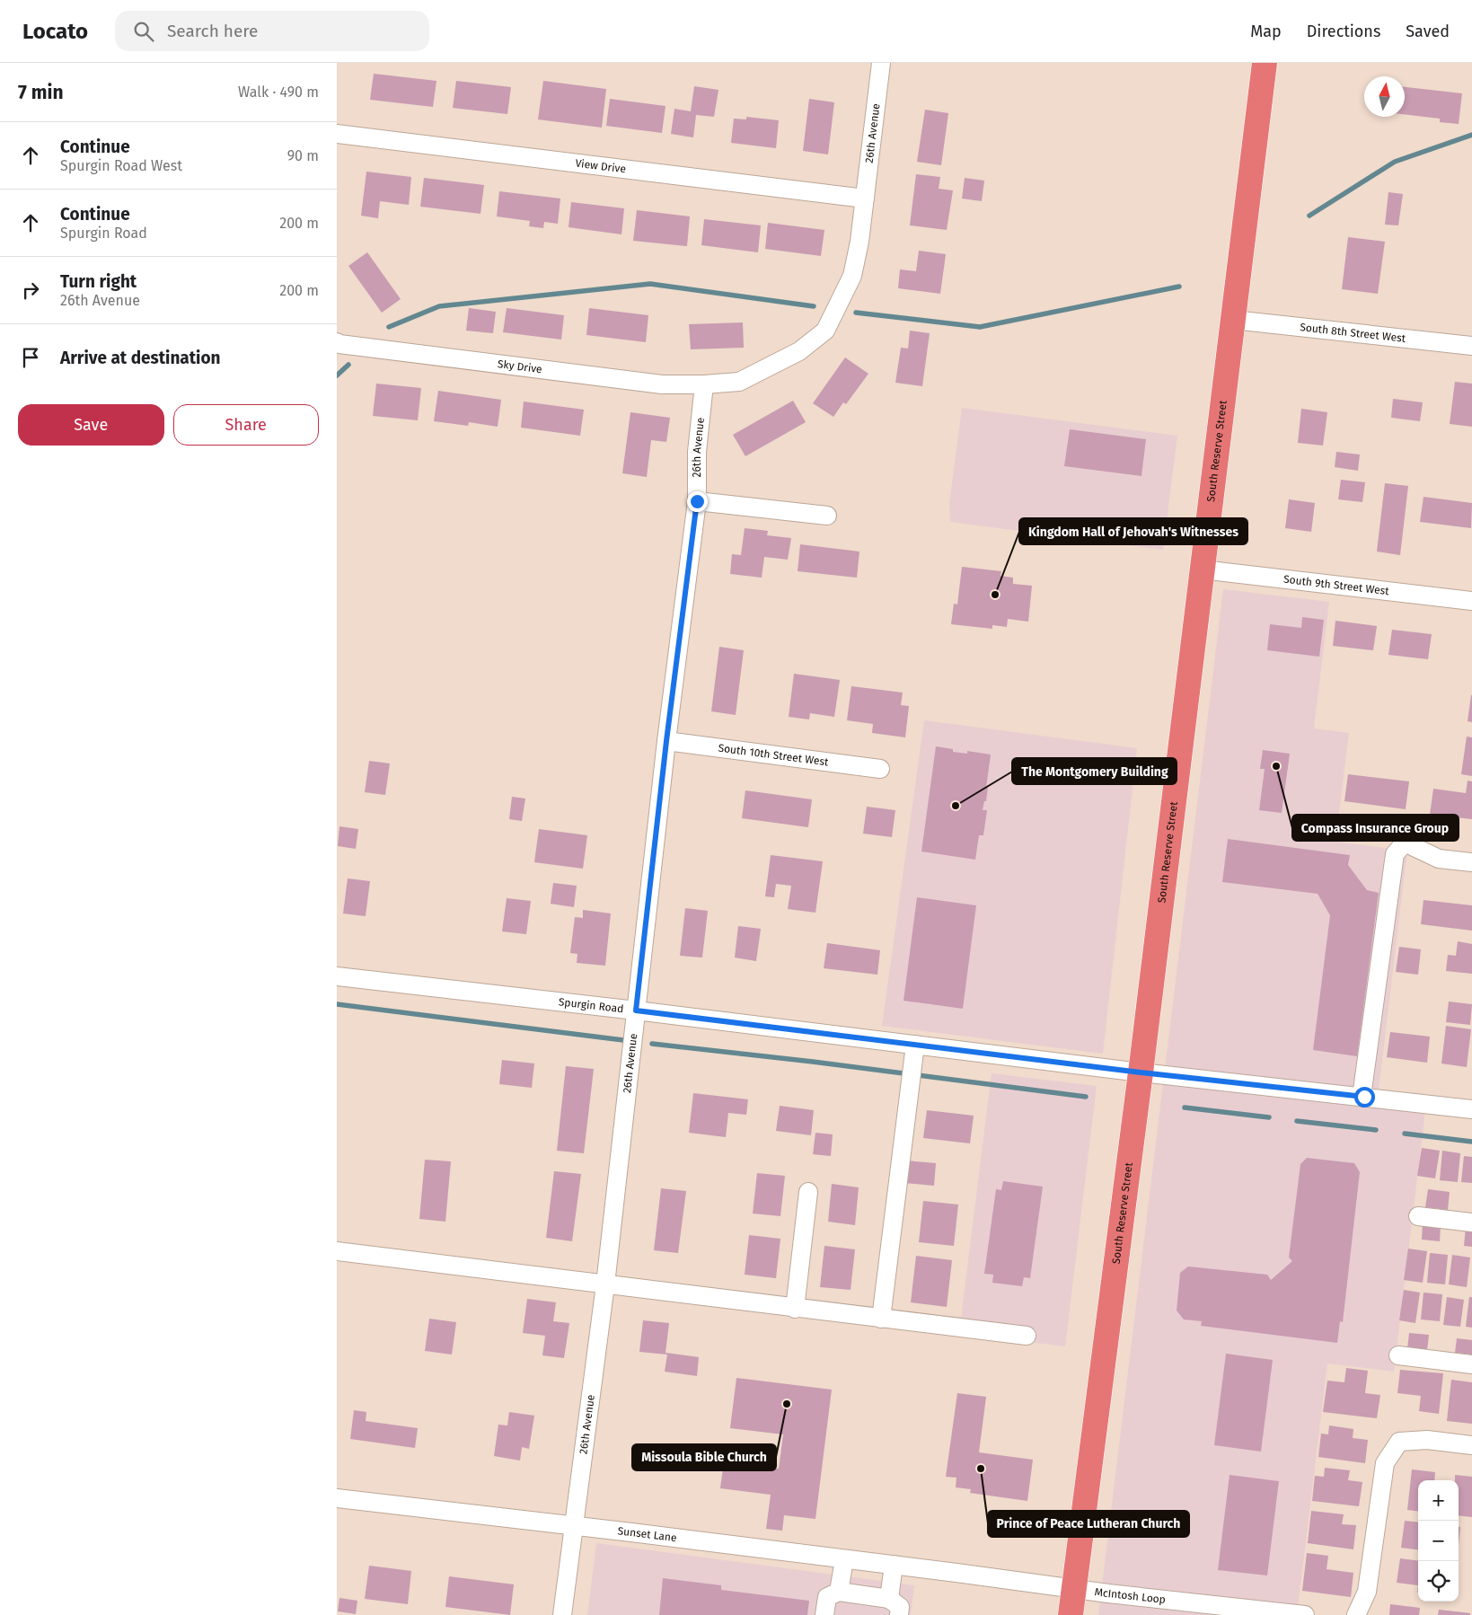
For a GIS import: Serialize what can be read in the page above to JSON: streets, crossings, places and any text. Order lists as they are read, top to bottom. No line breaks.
{"streets":{"highway":["South Reserve Street"],"street":["26th Avenue","View Drive","South 8th Street West","Sky Drive","South 9th Street West","South 10th Street West","Spurgin Road","Sunset Lane","McIntosh Loop"]},"crossings":[["26th Avenue","View Drive"],["26th Avenue","Sky Drive"],["26th Avenue","South 10th Street West"],["26th Avenue","Spurgin Road"],["26th Avenue","Sunset Lane"],["South 8th Street West","South Reserve Street"],["South Reserve Street","South 9th Street West"],["South Reserve Street","Spurgin Road"],["South Reserve Street","McIntosh Loop"],["Sunset Lane","McIntosh Loop"]],"places":["Kingdom Hall of Jehovah's Witnesses","Compass Insurance Group","The Montgomery Building","Missoula Bible Church","Prince of Peace Lutheran Church"],"north":"top","page":{"header":"Locato","search":"Search here","nav":["Map","Directions","Saved"],"heading":["7 min","Walk · 490 m"],"list":[["Continue","Spurgin Road West","90 m"],["Continue","Spurgin Road","200 m"],["Turn right","26th Avenue","200 m"],"Arrive at destination"],"buttons":["Save","Share"],"map_buttons":["+","−"]}}
